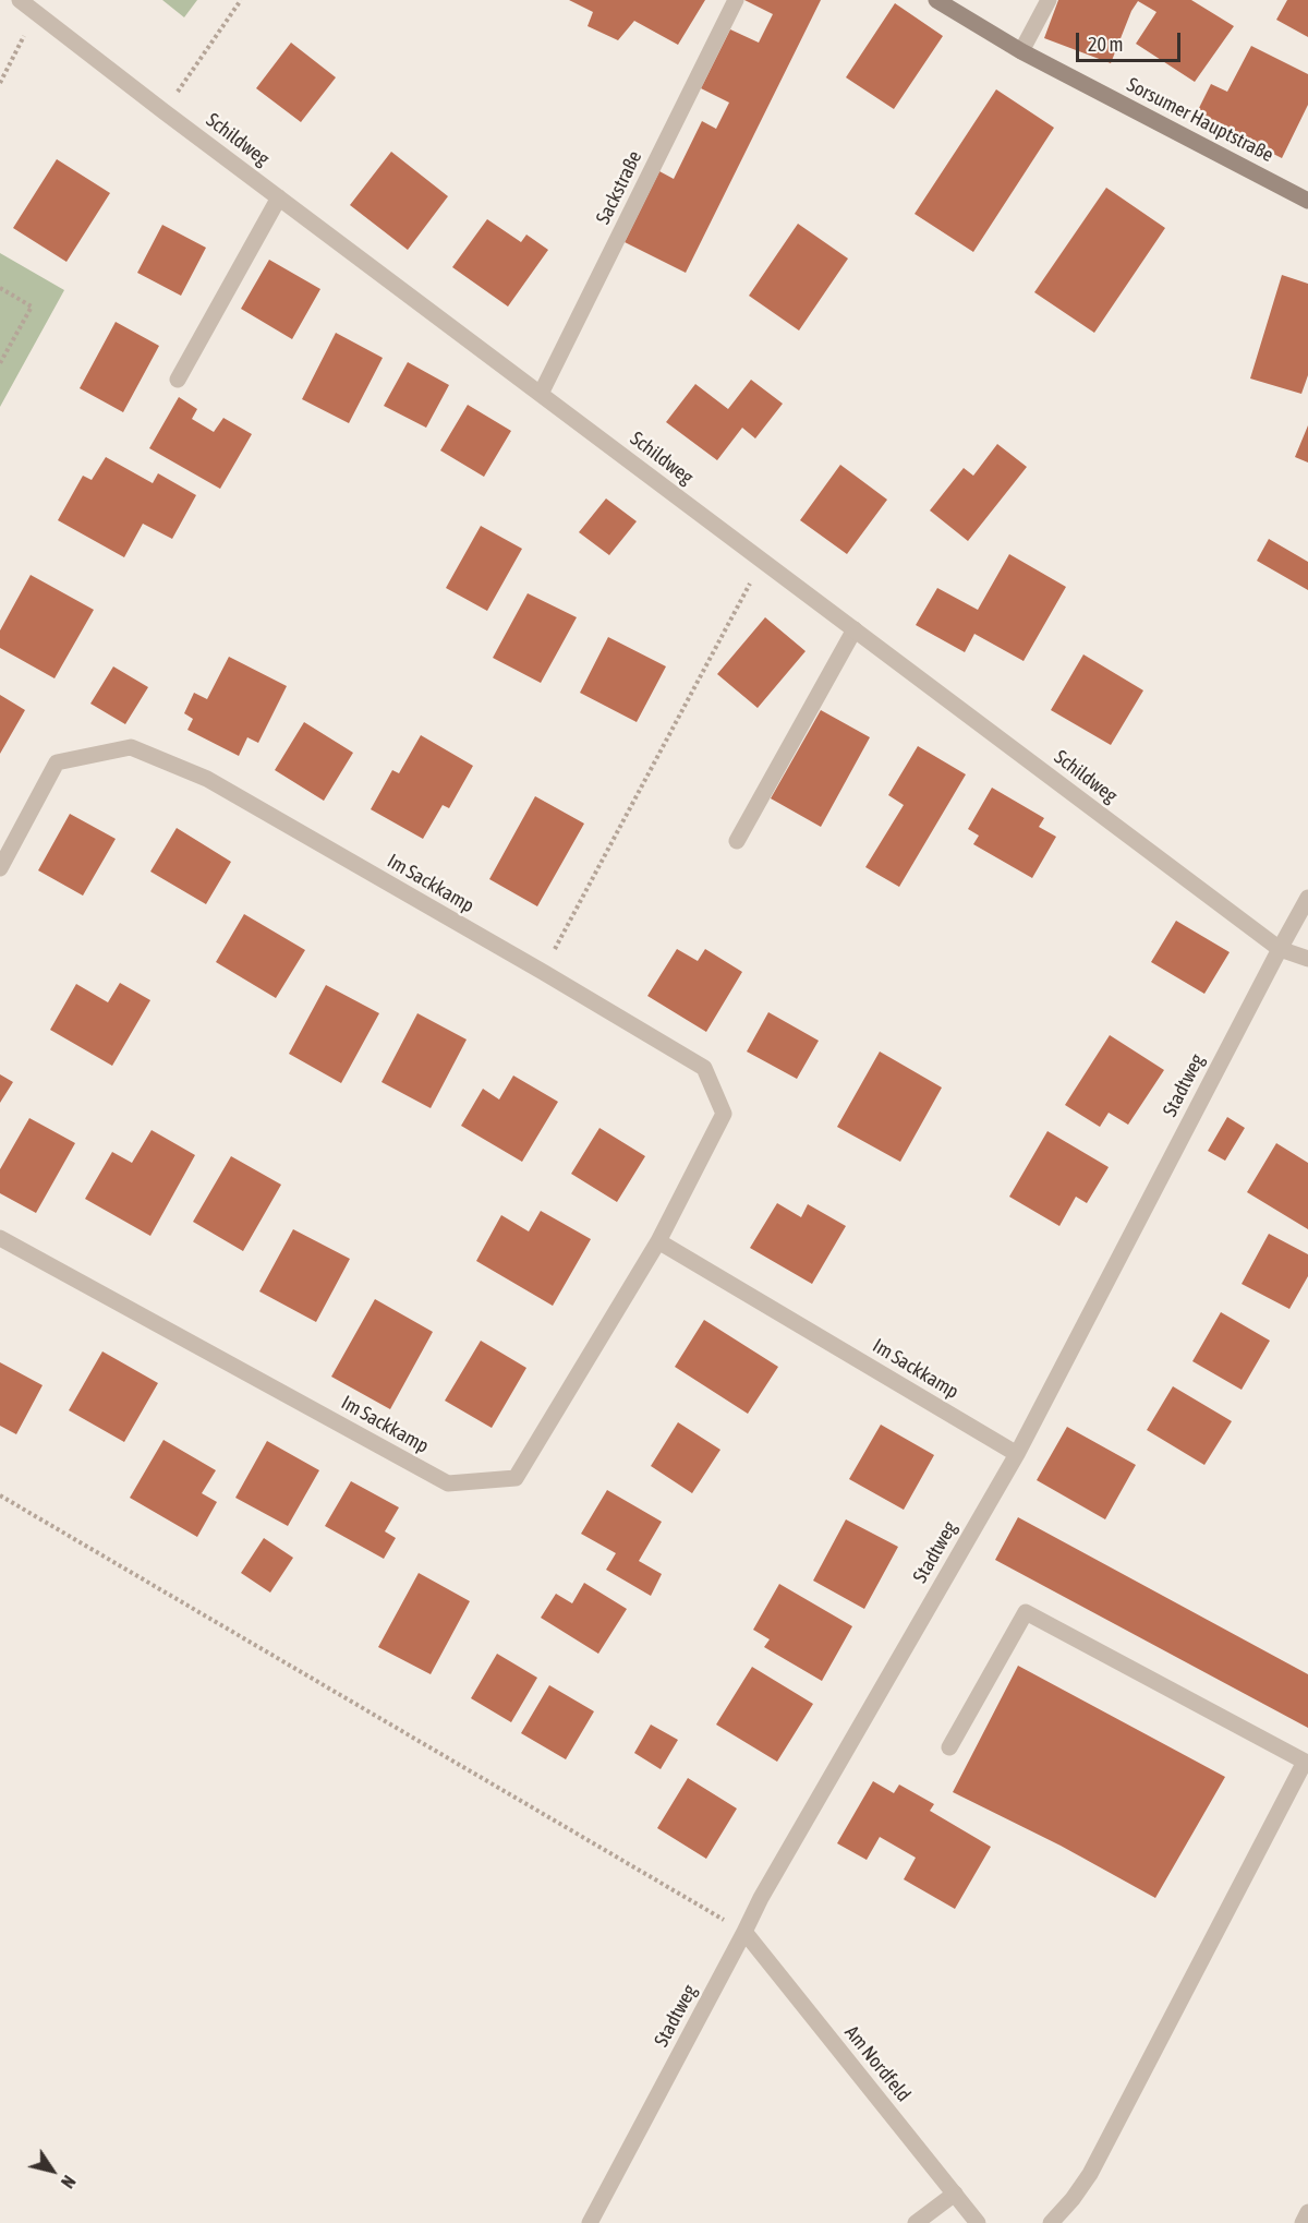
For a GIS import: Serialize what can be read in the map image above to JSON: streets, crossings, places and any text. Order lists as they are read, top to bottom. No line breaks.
{"streets":{"street":["Sorsumer Hauptstraße","Schildweg","Sackstraße","Im Sackkamp","Stadtweg","Am Nordfeld"]},"crossings":[["Schildweg","Sackstraße"],["Schildweg","Stadtweg"],["Im Sackkamp","Stadtweg"],["Stadtweg","Am Nordfeld"]],"scale_bar":"20 m","north":"bottom right"}
